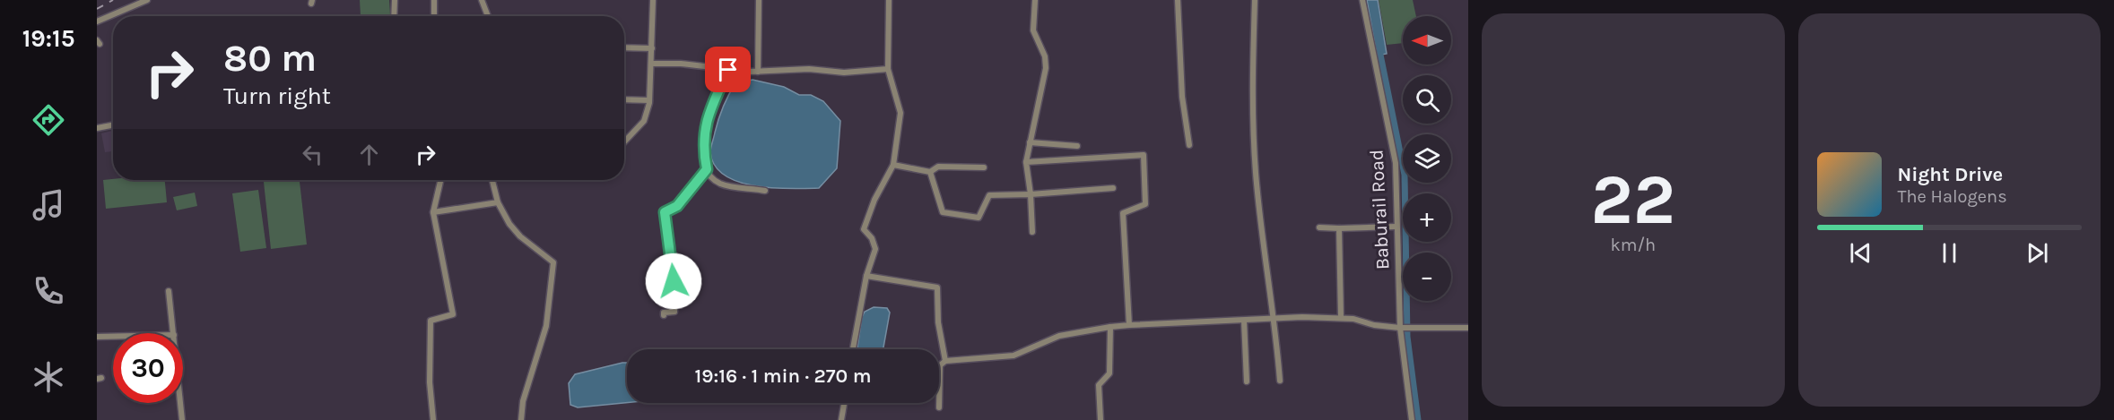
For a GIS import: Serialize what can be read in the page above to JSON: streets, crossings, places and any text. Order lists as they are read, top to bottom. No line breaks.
{"streets":{"street":["Baburail Road"]},"north":"left","page":{"tabs":"19:15","tile":["22","km/h"],"map_buttons":["+","−"],"turn":["80 m","Turn right"],"song":["Night Drive","The Halogens"],"limit":"30","trip":"19:16 · 1 min · 270 m"}}
